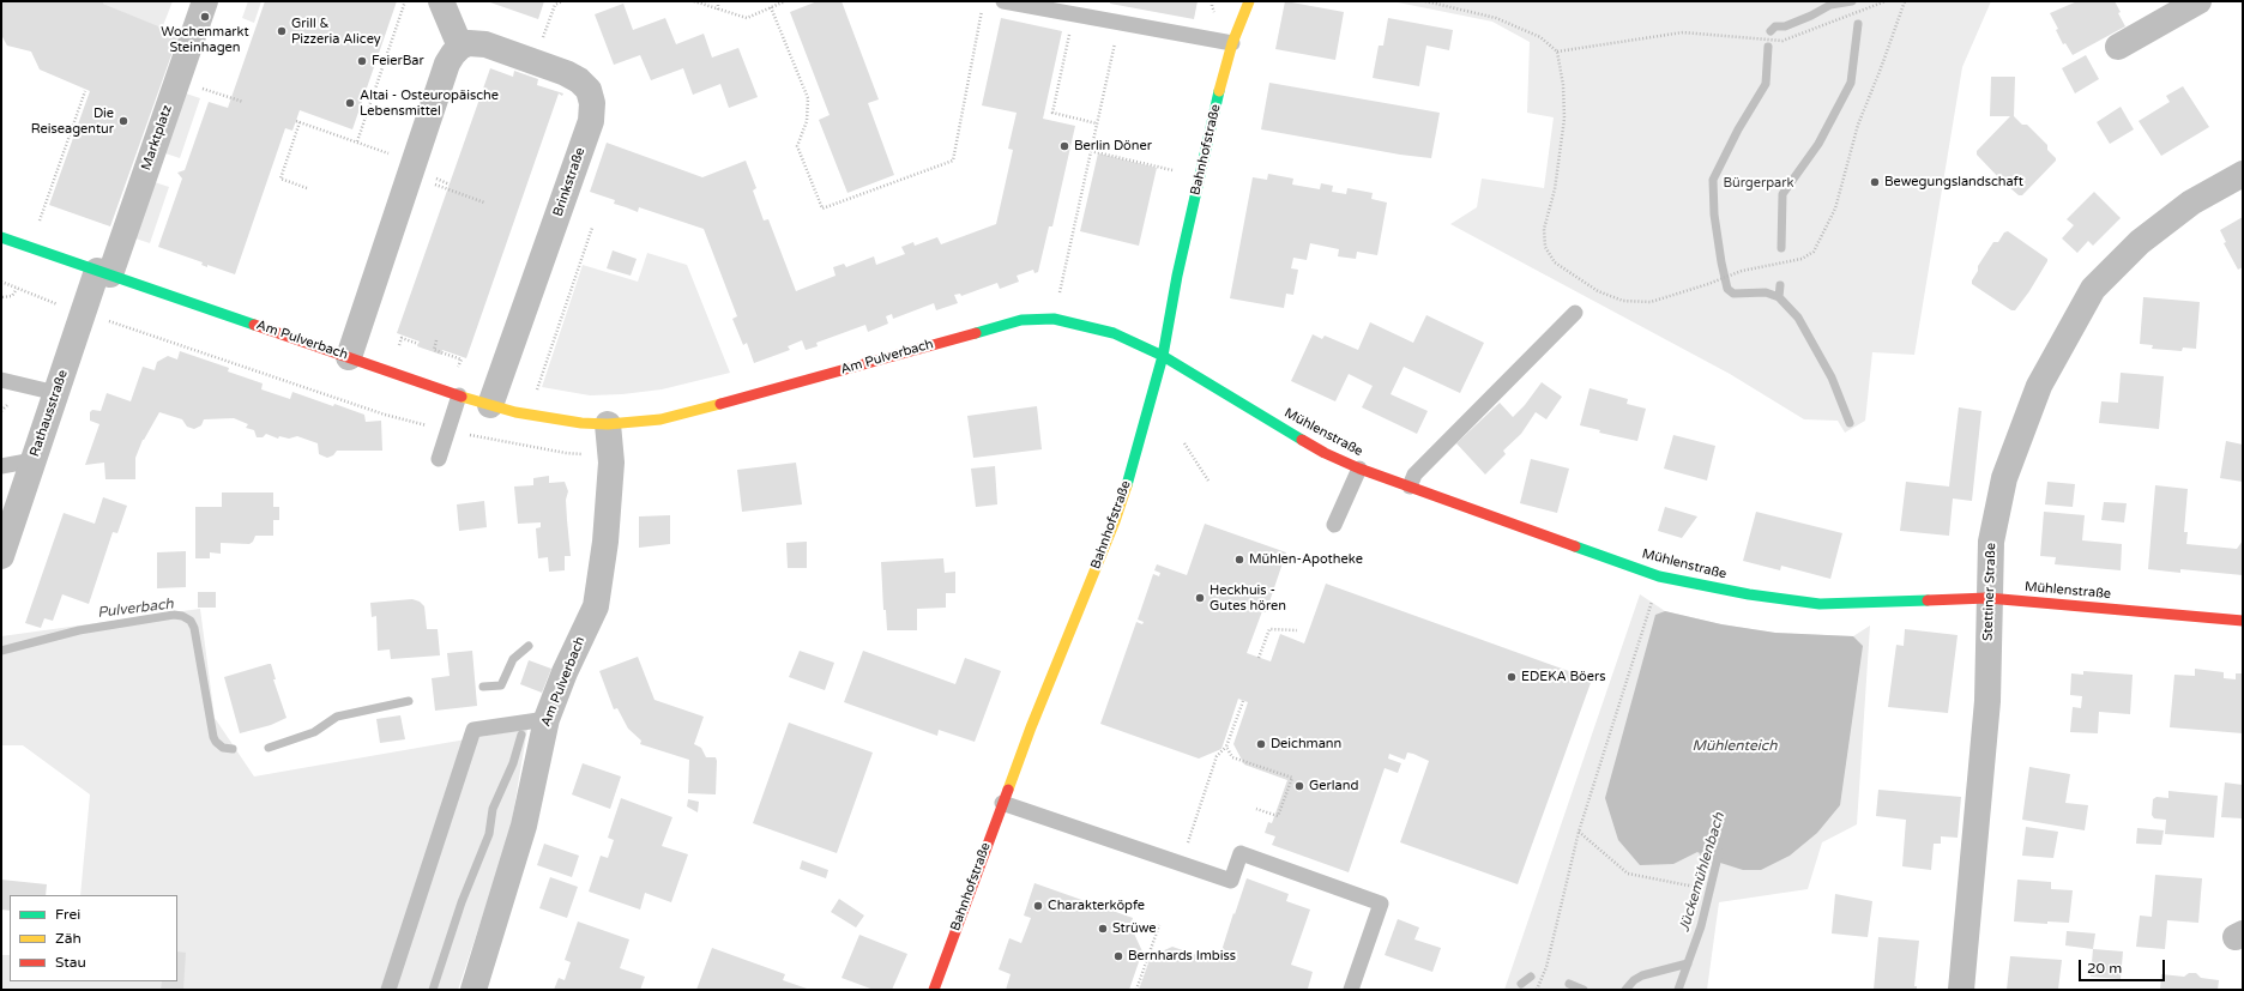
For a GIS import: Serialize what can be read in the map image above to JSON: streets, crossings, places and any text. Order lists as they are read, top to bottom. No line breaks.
{"streets":{"street":["Marktplatz","Bahnhofstraße","Brinkstraße","Am Pulverbach","Rathausstraße","Mühlenstraße","Stettiner Straße"]},"crossings":[["Marktplatz","Am Pulverbach"],["Marktplatz","Rathausstraße"],["Bahnhofstraße","Am Pulverbach"],["Bahnhofstraße","Mühlenstraße"],["Brinkstraße","Am Pulverbach"],["Am Pulverbach","Rathausstraße"],["Am Pulverbach","Mühlenstraße"],["Mühlenstraße","Stettiner Straße"]],"water":["Pulverbach","Mühlenteich","Jückemühlenbach"],"parks":["Bürgerpark"],"places":["Wochenmarkt Steinhagen","Grill & Pizzeria Alicey","FeierBar","Altai - Osteuropäische Lebensmittel","Die Reiseagentur","Berlin Döner","Bewegungslandschaft","Mühlen-Apotheke","Heckhuis - Gutes hören","EDEKA Böers","Deichmann","Gerland","Charakterköpfe","Strüwe","Bernhards Imbiss"],"legend":["Frei","Zäh","Stau"],"scale_bar":"20 m"}
